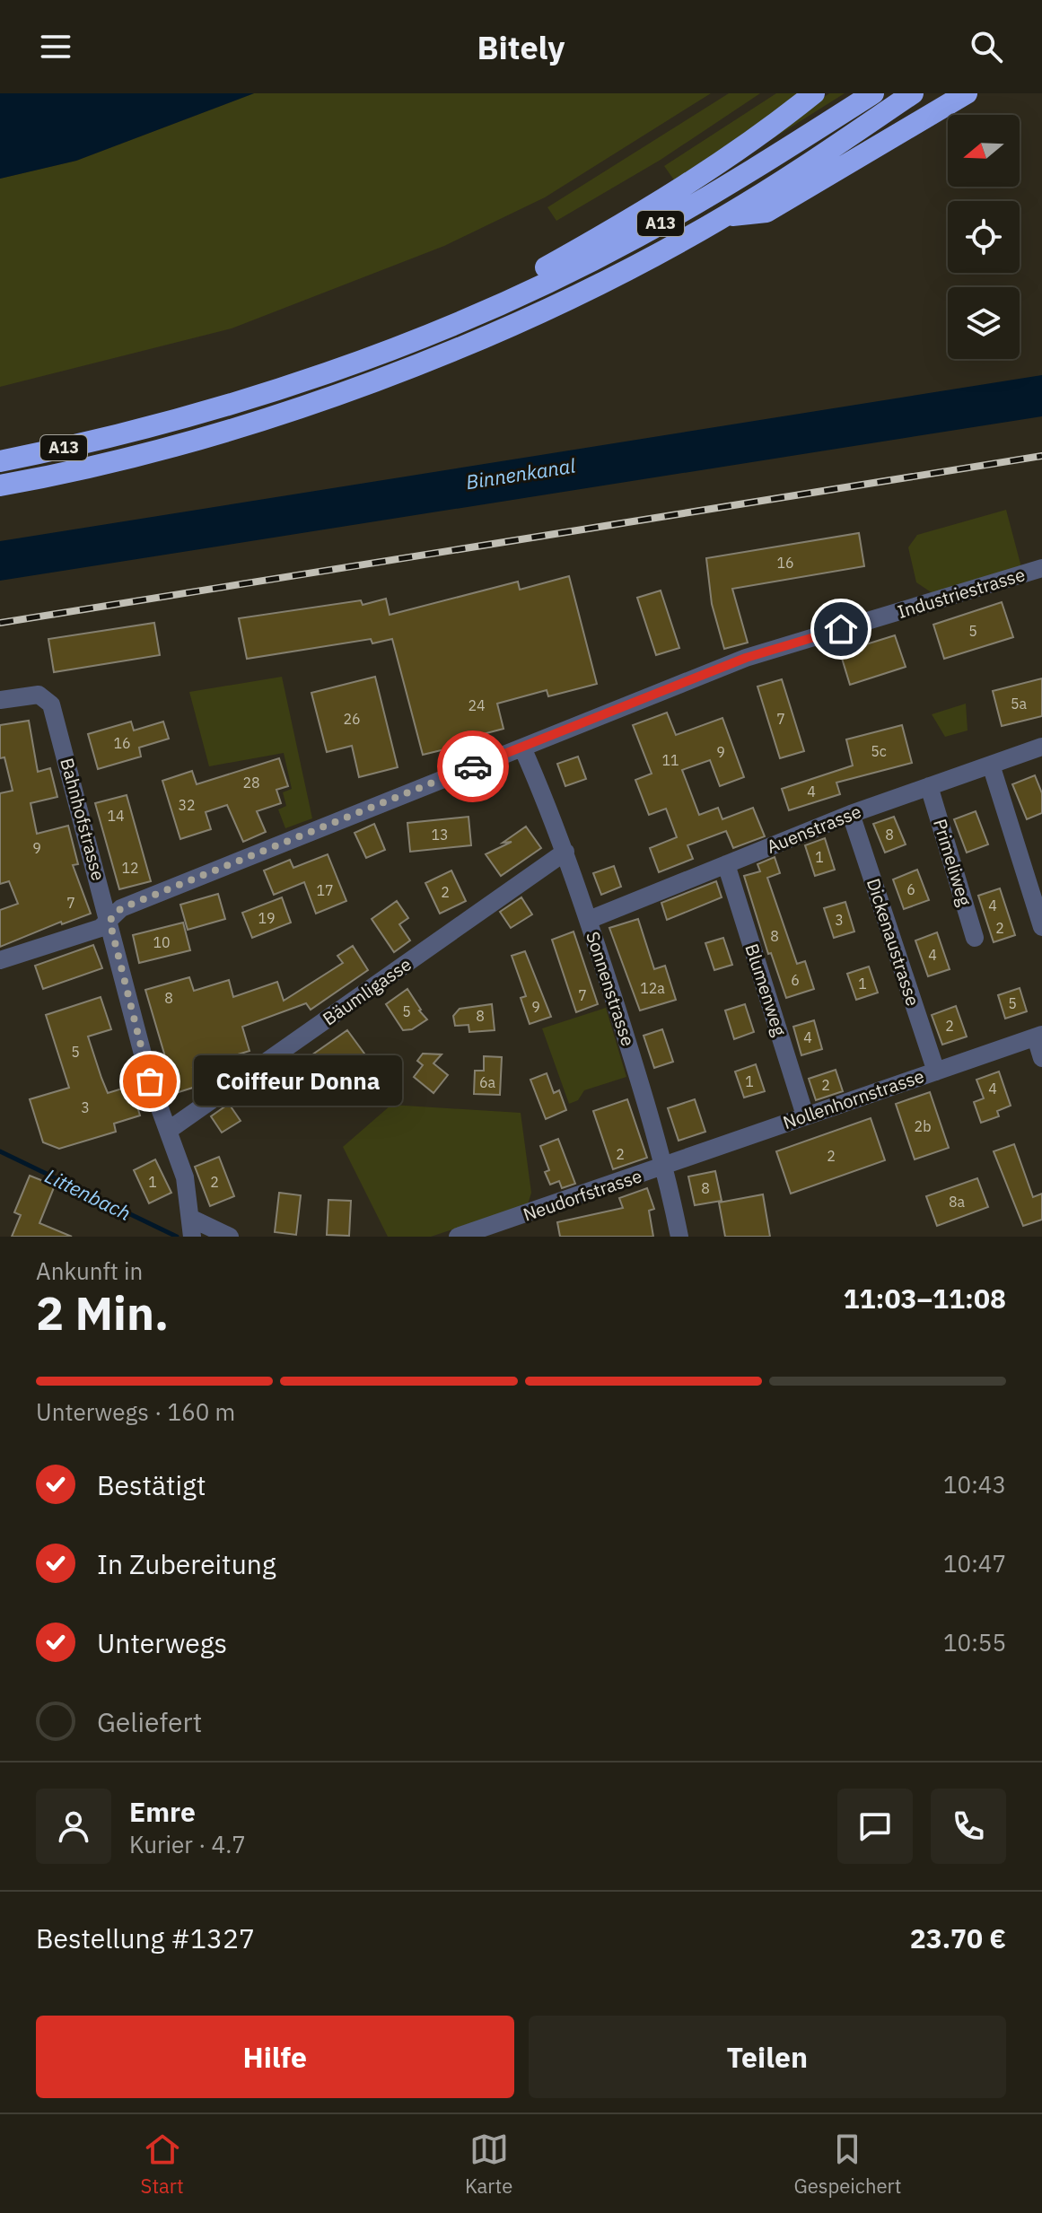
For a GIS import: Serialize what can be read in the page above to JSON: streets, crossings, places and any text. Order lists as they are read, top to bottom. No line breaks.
{"streets":{"highway":["A13"],"street":["Industriestrasse","Bahnhofstrasse","Auenstrasse","Primeliweg","Dickenaustrasse","Sonnenstrasse","Blumenweg","Bäumligasse","Nollenhornstrasse","Neudorfstrasse"]},"crossings":[["Industriestrasse","Bahnhofstrasse"],["Industriestrasse","Sonnenstrasse"],["Bahnhofstrasse","Bäumligasse"],["Auenstrasse","Primeliweg"],["Auenstrasse","Dickenaustrasse"],["Auenstrasse","Sonnenstrasse"],["Auenstrasse","Blumenweg"],["Dickenaustrasse","Nollenhornstrasse"],["Sonnenstrasse","Bäumligasse"],["Sonnenstrasse","Nollenhornstrasse"],["Sonnenstrasse","Neudorfstrasse"],["Blumenweg","Nollenhornstrasse"],["Nollenhornstrasse","Neudorfstrasse"]],"water":["Binnenkanal","Littenbach"],"places":["Coiffeur Donna"],"house_numbers":["16","5","5a","24","26","7","16","5c","9","11","28","4","32","14","13","8","9","1","12","6","17","2","7","4","19","3","2","8","10","4","6","1","12a","7","8","5","9","5","8","2","4","5","1","6a","2","4","3","2b","2","2","1","2","8","8a"],"north":"left","page":{"header":"Bitely","bubble":"Coiffeur Donna","heading":["2 Min.","Ankunft in","11:03–11:08"],"panel":["Emre","Kurier · 4.7","Bestellung #1327","23.70 €"],"bar":"Unterwegs · 160 m","list":[["Bestätigt","10:43"],["In Zubereitung","10:47"],["Unterwegs","10:55"],"Geliefert"],"buttons":["Hilfe","Teilen"],"tabs":["Start","Karte","Gespeichert"]}}
